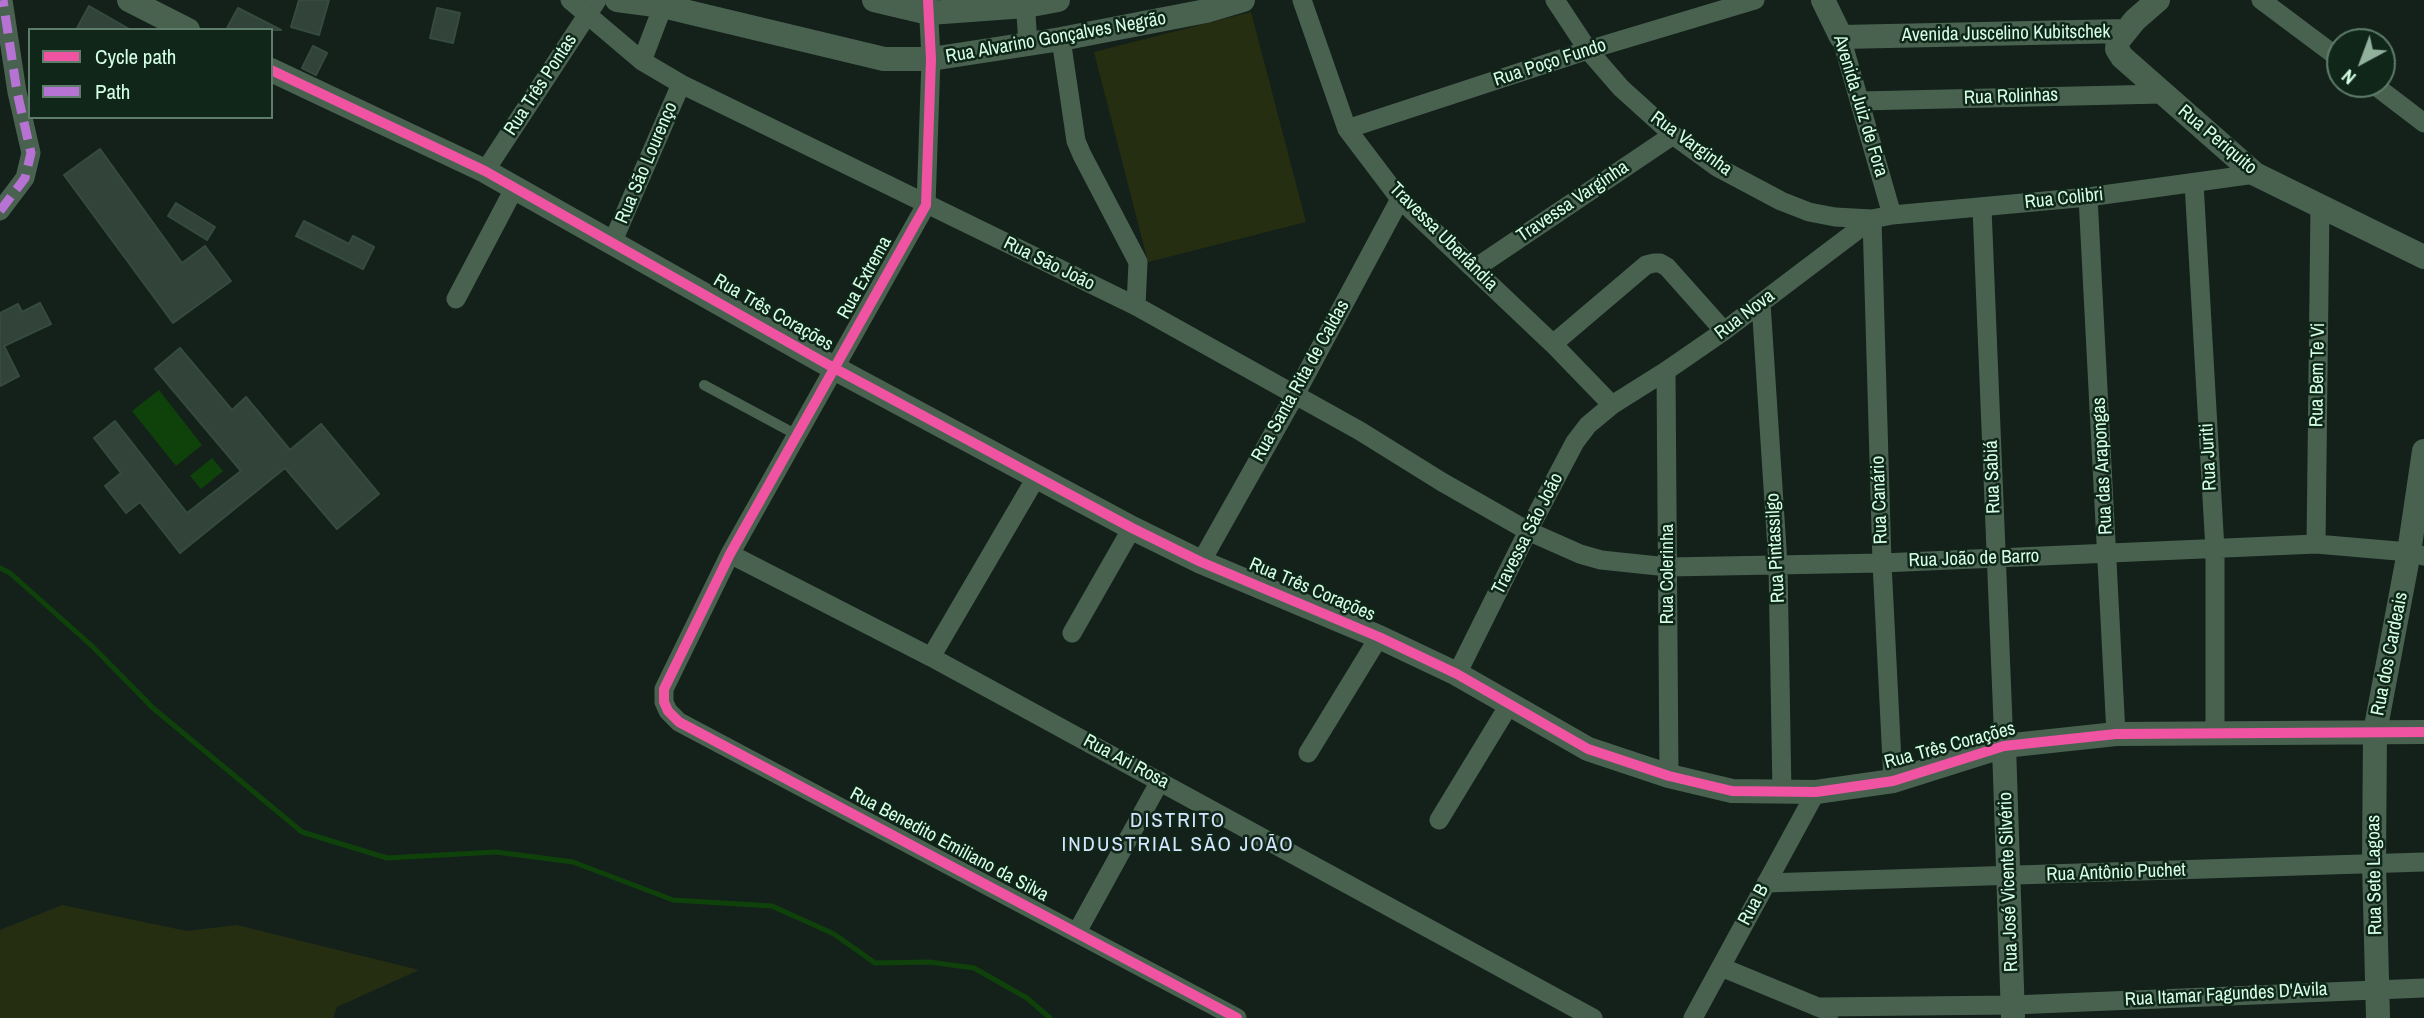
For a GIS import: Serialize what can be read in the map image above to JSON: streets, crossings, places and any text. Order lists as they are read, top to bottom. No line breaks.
{"streets":{"street":["Avenida Juscelino Kubitschek","Rua Alvarino Gonçalves Negrão","Rua Poço Fundo","Rua Três Pontas","Rua Rolinhas","Avenida Juiz de Fora","Rua Periquito","Rua Varginha","Rua São Lourenço","Rua Colibri","Travessa Varginha","Travessa Uberlândia","Rua São João","Rua Extrema","Rua Três Corações","Rua Nova","Rua Bem Te Vi","Rua Santa Rita de Caldas","Rua Juriti","Rua das Arapongas","Rua Sabiá","Rua Canário","Travessa São João","Rua Pintassilgo","Rua João de Barro","Rua Colerinha","Rua dos Cardeais","Rua Ari Rosa","Rua Benedito Emiliano da Silva","Rua Antônio Puchet","Rua Sete Lagoas","Rua José Vicente Silvério","Rua B","Rua Itamar Fagundes D'Avila"]},"crossings":[["Avenida Juscelino Kubitschek","Avenida Juiz de Fora"],["Avenida Juscelino Kubitschek","Rua Periquito"],["Rua Poço Fundo","Rua Varginha"],["Rua Poço Fundo","Travessa Uberlândia"],["Rua Três Pontas","Rua São João"],["Rua Três Pontas","Rua Três Corações"],["Rua Rolinhas","Avenida Juiz de Fora"],["Rua Rolinhas","Rua Periquito"],["Avenida Juiz de Fora","Rua Varginha"],["Avenida Juiz de Fora","Rua Colibri"],["Avenida Juiz de Fora","Rua Nova"],["Avenida Juiz de Fora","Rua Canário"],["Rua Periquito","Rua Colibri"],["Rua Periquito","Rua Bem Te Vi"],["Rua Varginha","Rua Colibri"],["Rua Varginha","Travessa Varginha"],["Rua Varginha","Rua Nova"],["Rua Varginha","Rua Canário"],["Rua São Lourenço","Rua São João"],["Rua São Lourenço","Rua Três Corações"],["Rua Colibri","Rua Nova"],["Rua Colibri","Rua Juriti"],["Rua Colibri","Rua das Arapongas"],["Rua Colibri","Rua Sabiá"],["Rua Colibri","Rua Canário"],["Travessa Varginha","Travessa Uberlândia"],["Travessa Uberlândia","Rua Nova"],["Travessa Uberlândia","Rua Santa Rita de Caldas"],["Travessa Uberlândia","Travessa São João"],["Rua São João","Rua Extrema"],["Rua São João","Rua Santa Rita de Caldas"],["Rua São João","Travessa São João"],["Rua São João","Rua João de Barro"],["Rua Extrema","Rua Três Corações"],["Rua Extrema","Rua Ari Rosa"],["Rua Extrema","Rua Benedito Emiliano da Silva"],["Rua Três Corações","Rua Santa Rita de Caldas"],["Rua Três Corações","Rua Juriti"],["Rua Três Corações","Rua das Arapongas"],["Rua Três Corações","Rua Sabiá"],["Rua Três Corações","Rua Canário"],["Rua Três Corações","Travessa São João"],["Rua Três Corações","Rua Pintassilgo"],["Rua Três Corações","Rua Colerinha"],["Rua Três Corações","Rua dos Cardeais"],["Rua Três Corações","Rua Sete Lagoas"],["Rua Três Corações","Rua José Vicente Silvério"],["Rua Três Corações","Rua B"],["Rua Nova","Rua Canário"],["Rua Nova","Travessa São João"],["Rua Nova","Rua Pintassilgo"],["Rua Nova","Rua Colerinha"],["Rua Bem Te Vi","Rua João de Barro"],["Rua Juriti","Rua João de Barro"],["Rua das Arapongas","Rua João de Barro"],["Rua Sabiá","Rua João de Barro"],["Rua Sabiá","Rua José Vicente Silvério"],["Rua Canário","Rua João de Barro"],["Travessa São João","Rua João de Barro"],["Rua Pintassilgo","Rua João de Barro"],["Rua João de Barro","Rua Colerinha"],["Rua João de Barro","Rua dos Cardeais"],["Rua dos Cardeais","Rua Sete Lagoas"],["Rua Antônio Puchet","Rua Sete Lagoas"],["Rua Antônio Puchet","Rua José Vicente Silvério"],["Rua Antônio Puchet","Rua B"],["Rua Sete Lagoas","Rua Itamar Fagundes D'Avila"],["Rua José Vicente Silvério","Rua Itamar Fagundes D'Avila"]],"districts":["DISTRITO INDUSTRIAL SÃO JOÃO"],"legend":["Cycle path","Path"],"north":"bottom left"}
